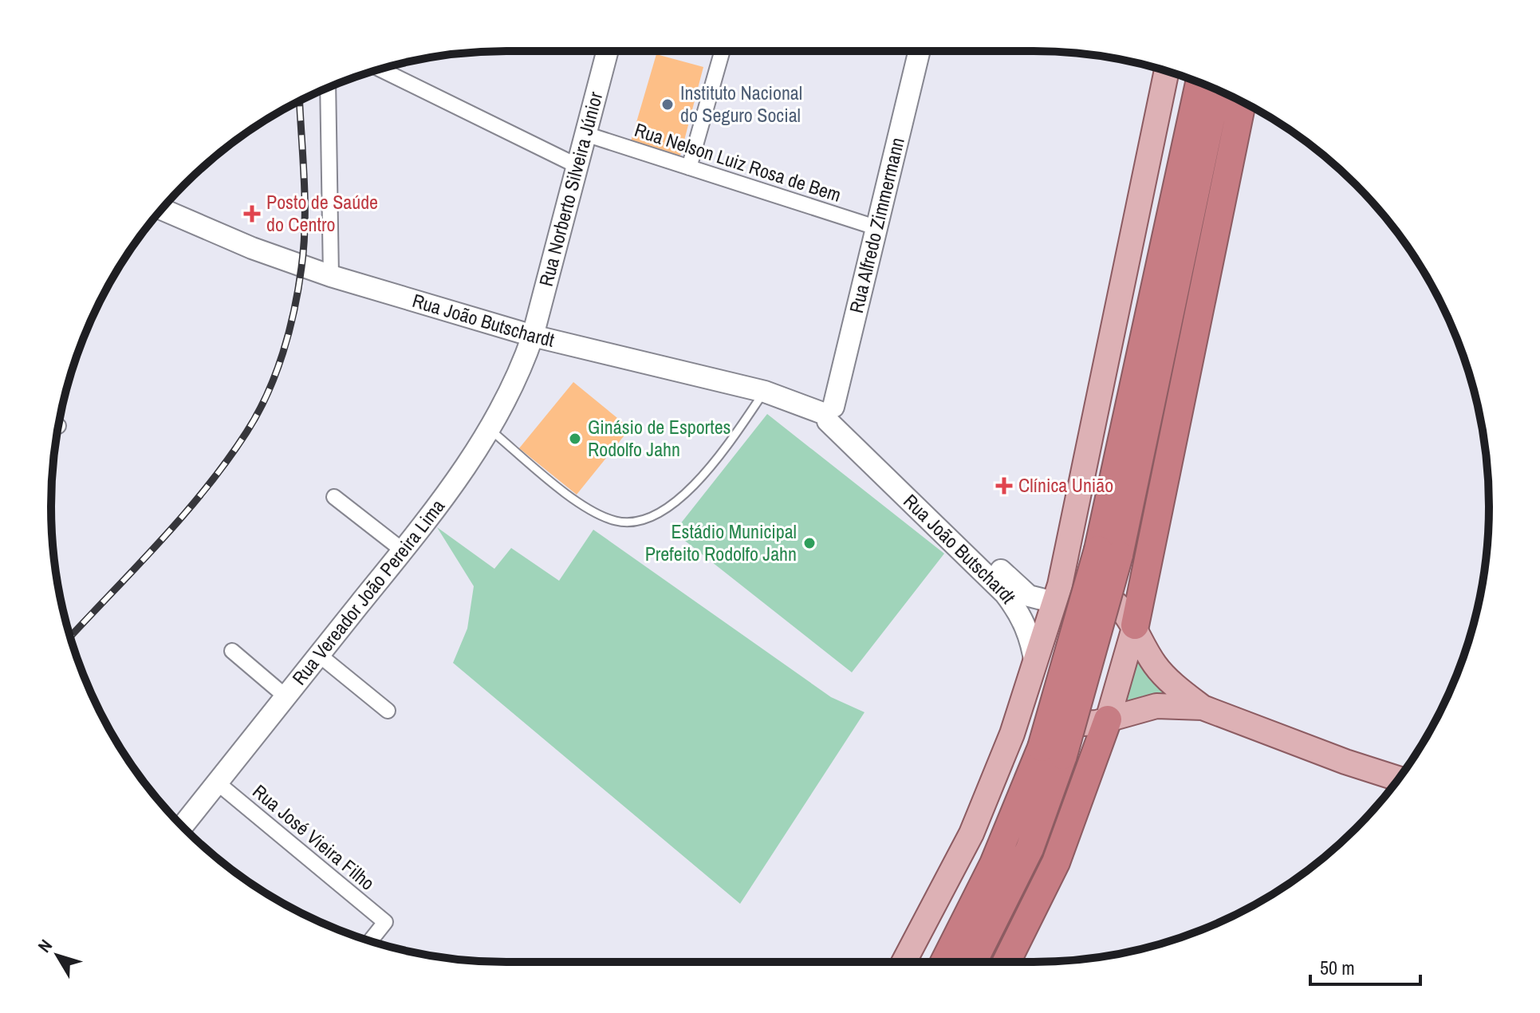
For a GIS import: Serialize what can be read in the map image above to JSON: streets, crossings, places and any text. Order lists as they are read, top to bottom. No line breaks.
{"streets":{"main road":["Rua Norberto Silveira Júnior","Rua Alfredo Zimmermann","Rua João Butschardt","Rua Vereador João Pereira Lima"],"street":["Rua Nelson Luiz Rosa de Bem","Rua José Vieira Filho"]},"crossings":[["Rua Nelson Luiz Rosa de Bem","Rua Norberto Silveira Júnior"],["Rua Nelson Luiz Rosa de Bem","Rua Alfredo Zimmermann"],["Rua Norberto Silveira Júnior","Rua João Butschardt"],["Rua Norberto Silveira Júnior","Rua Vereador João Pereira Lima"],["Rua Alfredo Zimmermann","Rua João Butschardt"],["Rua João Butschardt","Rua Vereador João Pereira Lima"],["Rua Vereador João Pereira Lima","Rua José Vieira Filho"]],"places":{"other":["Instituto Nacional do Seguro Social","Ginásio de Esportes Rodolfo Jahn","Estádio Municipal Prefeito Rodolfo Jahn"],"health":["Posto de Saúde do Centro","Clínica União"]},"scale_bar":"50 m","north":"top left"}
